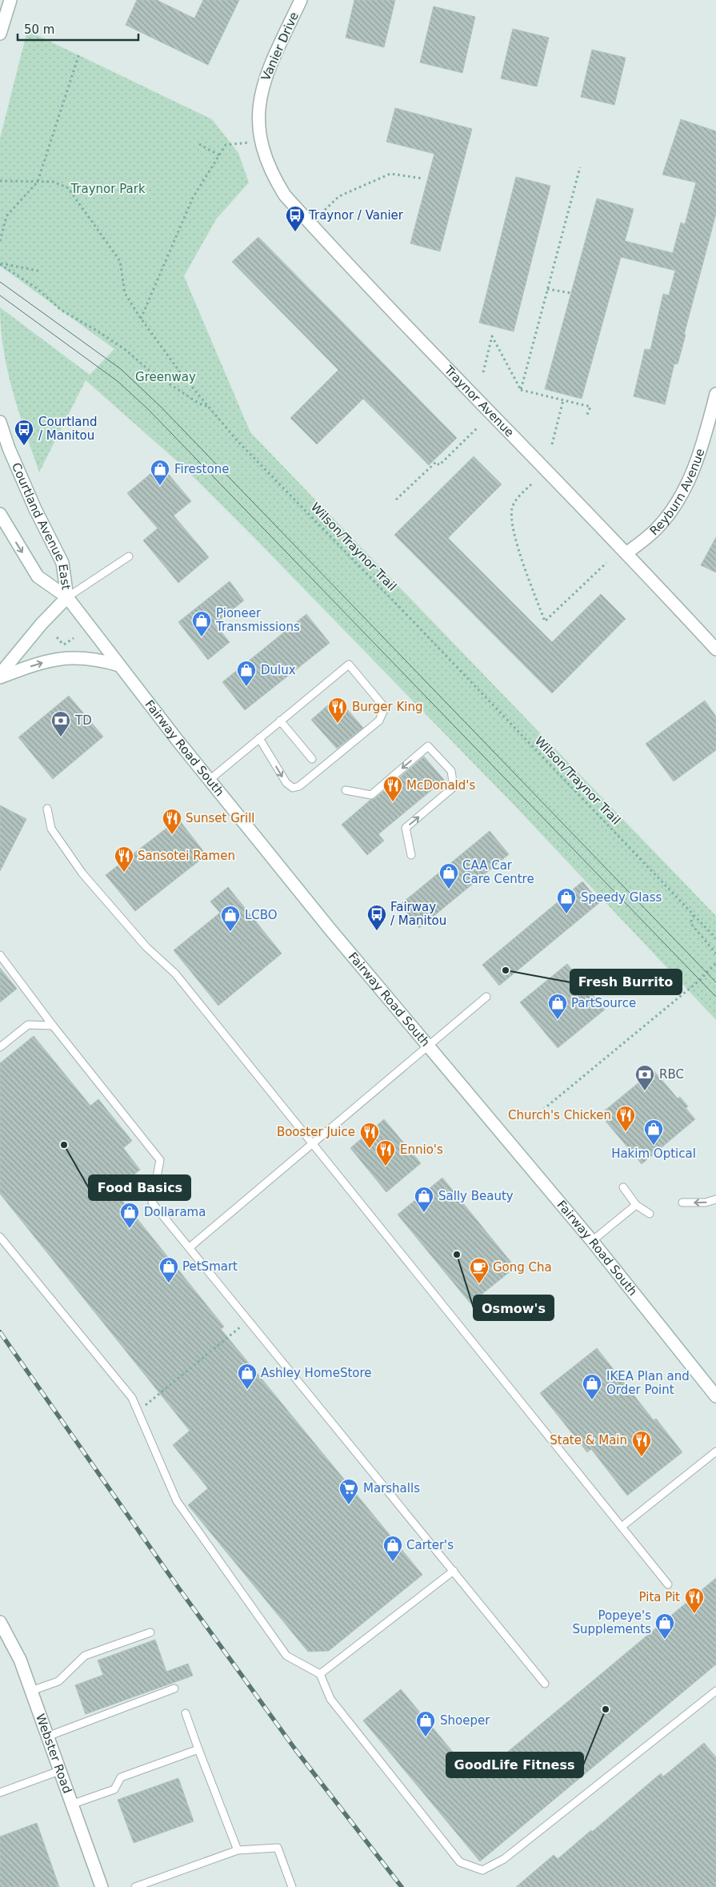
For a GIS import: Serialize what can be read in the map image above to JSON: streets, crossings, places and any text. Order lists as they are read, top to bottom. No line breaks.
{"streets":{"main road":["Vanier Drive","Traynor Avenue","Reyburn Avenue","Courtland Avenue East","Fairway Road South","Webster Road"],"path":["Wilson/Traynor Trail"]},"crossings":[["Vanier Drive","Traynor Avenue"],["Traynor Avenue","Reyburn Avenue"],["Courtland Avenue East","Fairway Road South"]],"parks":["Traynor Park","Greenway"],"places":{"bus stop":["Traynor / Vanier","Courtland / Manitou","Fairway / Manitou"],"shop":["Firestone","Pioneer Transmissions","Dulux","CAA Car Care Centre","Speedy Glass","LCBO","PartSource","Hakim Optical","Sally Beauty","Dollarama","PetSmart","Ashley HomeStore","IKEA Plan and Order Point","Carter's","Popeye's Supplements","Shoeper"],"restaurant":["Burger King","McDonald's","Sunset Grill","Sansotei Ramen","Church's Chicken","Booster Juice","Ennio's","State & Main","Pita Pit"],"bank":["TD","RBC"],"other":["Fresh Burrito","Food Basics","Osmow's","GoodLife Fitness"],"cafe":["Gong Cha"],"supermarket":["Marshalls"]},"scale_bar":"50 m"}
